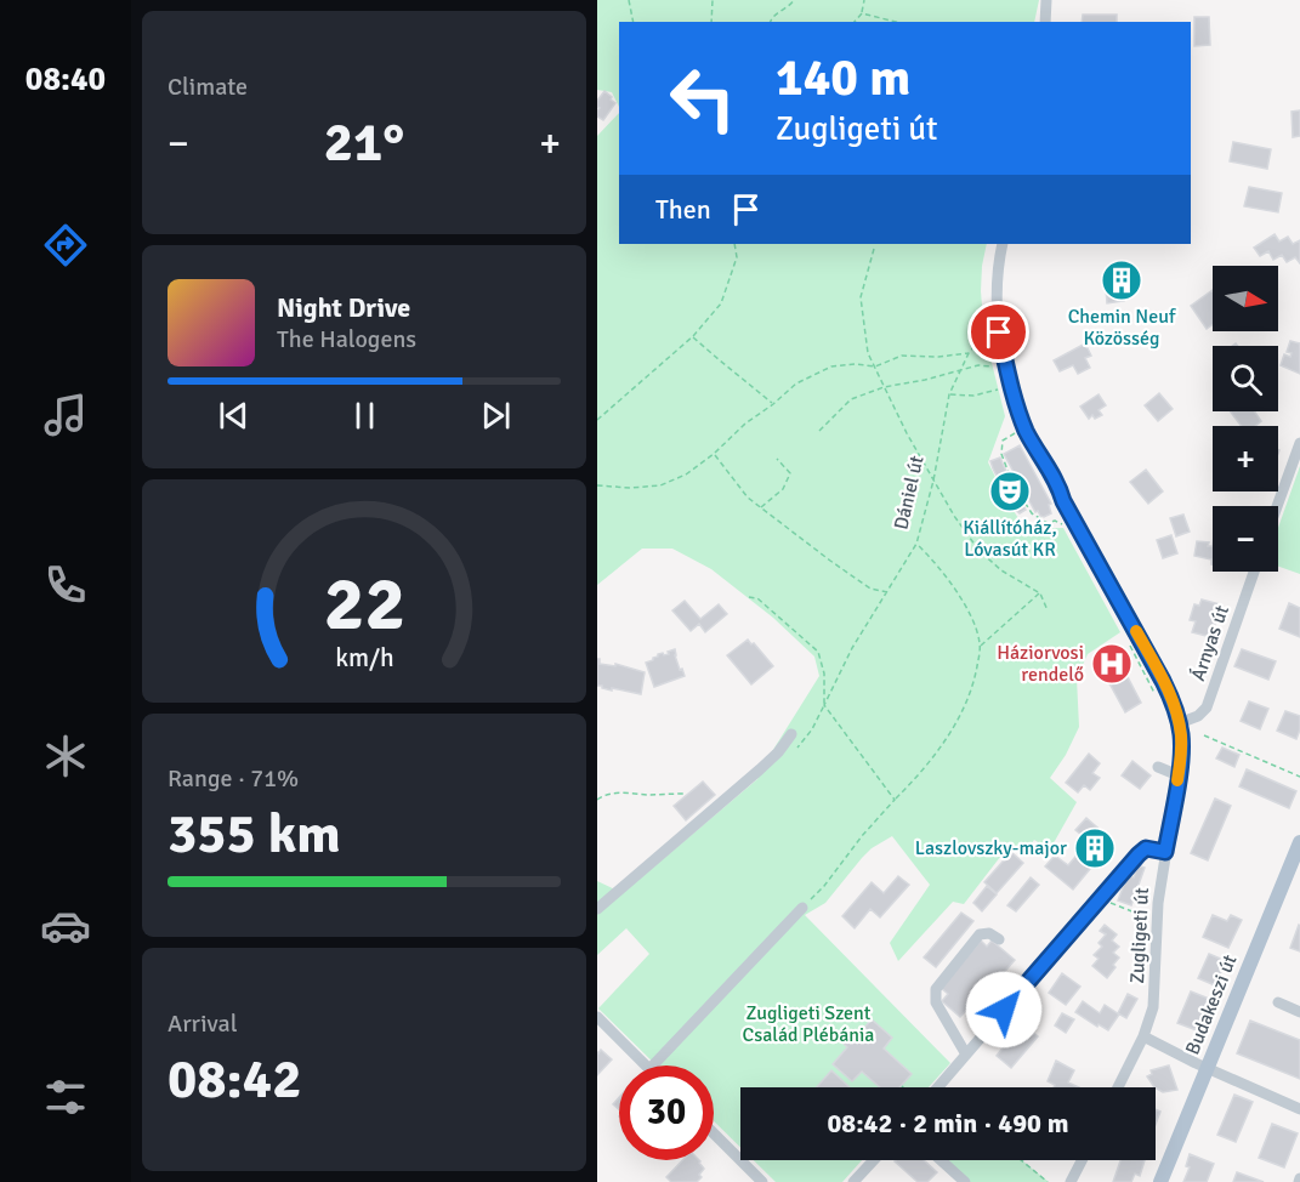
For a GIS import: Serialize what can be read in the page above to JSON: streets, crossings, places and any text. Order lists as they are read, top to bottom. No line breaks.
{"streets":{"main road":["Budakeszi út"],"street":["Árnyas út","Zugligeti út"],"path":["Dániel út"]},"crossings":[["Dániel út","Zugligeti út"],["Árnyas út","Zugligeti út"]],"parks":["Zugligeti Szent Család Plébánia"],"places":{"building":["Chemin Neuf Közösség","Laszlovszky-major"],"theatre":["Kiállítóház, Lóvasút KR"],"hospital":["Háziorvosi rendelő"]},"north":"right","page":{"tabs":"08:40","tile":["Climate",["Range · 71%","355 km"],["Arrival","08:42"]],"turn":["140 m","Zugligeti út"],"heat":["−","21°","+"],"then":"Then","map_buttons":["+","−"],"song":["Night Drive","The Halogens"],"limit":"30","trip":"08:42 · 2 min · 490 m","gauge":["22","km/h"]}}
